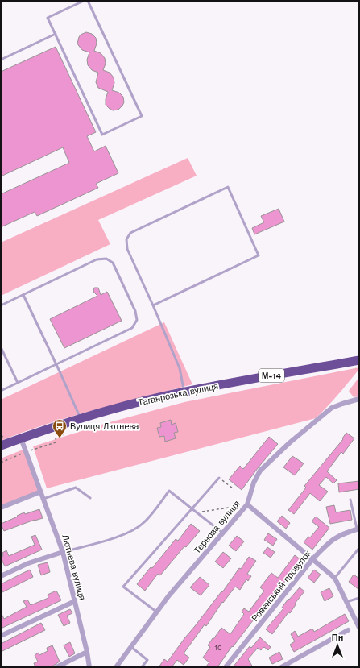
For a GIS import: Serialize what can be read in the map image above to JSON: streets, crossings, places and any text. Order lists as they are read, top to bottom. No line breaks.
{"streets":{"highway":["М-14","Таганрозька вулиця"],"street":["Тернова вулиця","Лютнева вулиця","Ровенський провулок"]},"crossings":[["Таганрозька вулиця","Лютнева вулиця"]],"places":{"bus stop":["Вулиця Лютнева"]},"house_numbers":["10"],"north":"top"}
